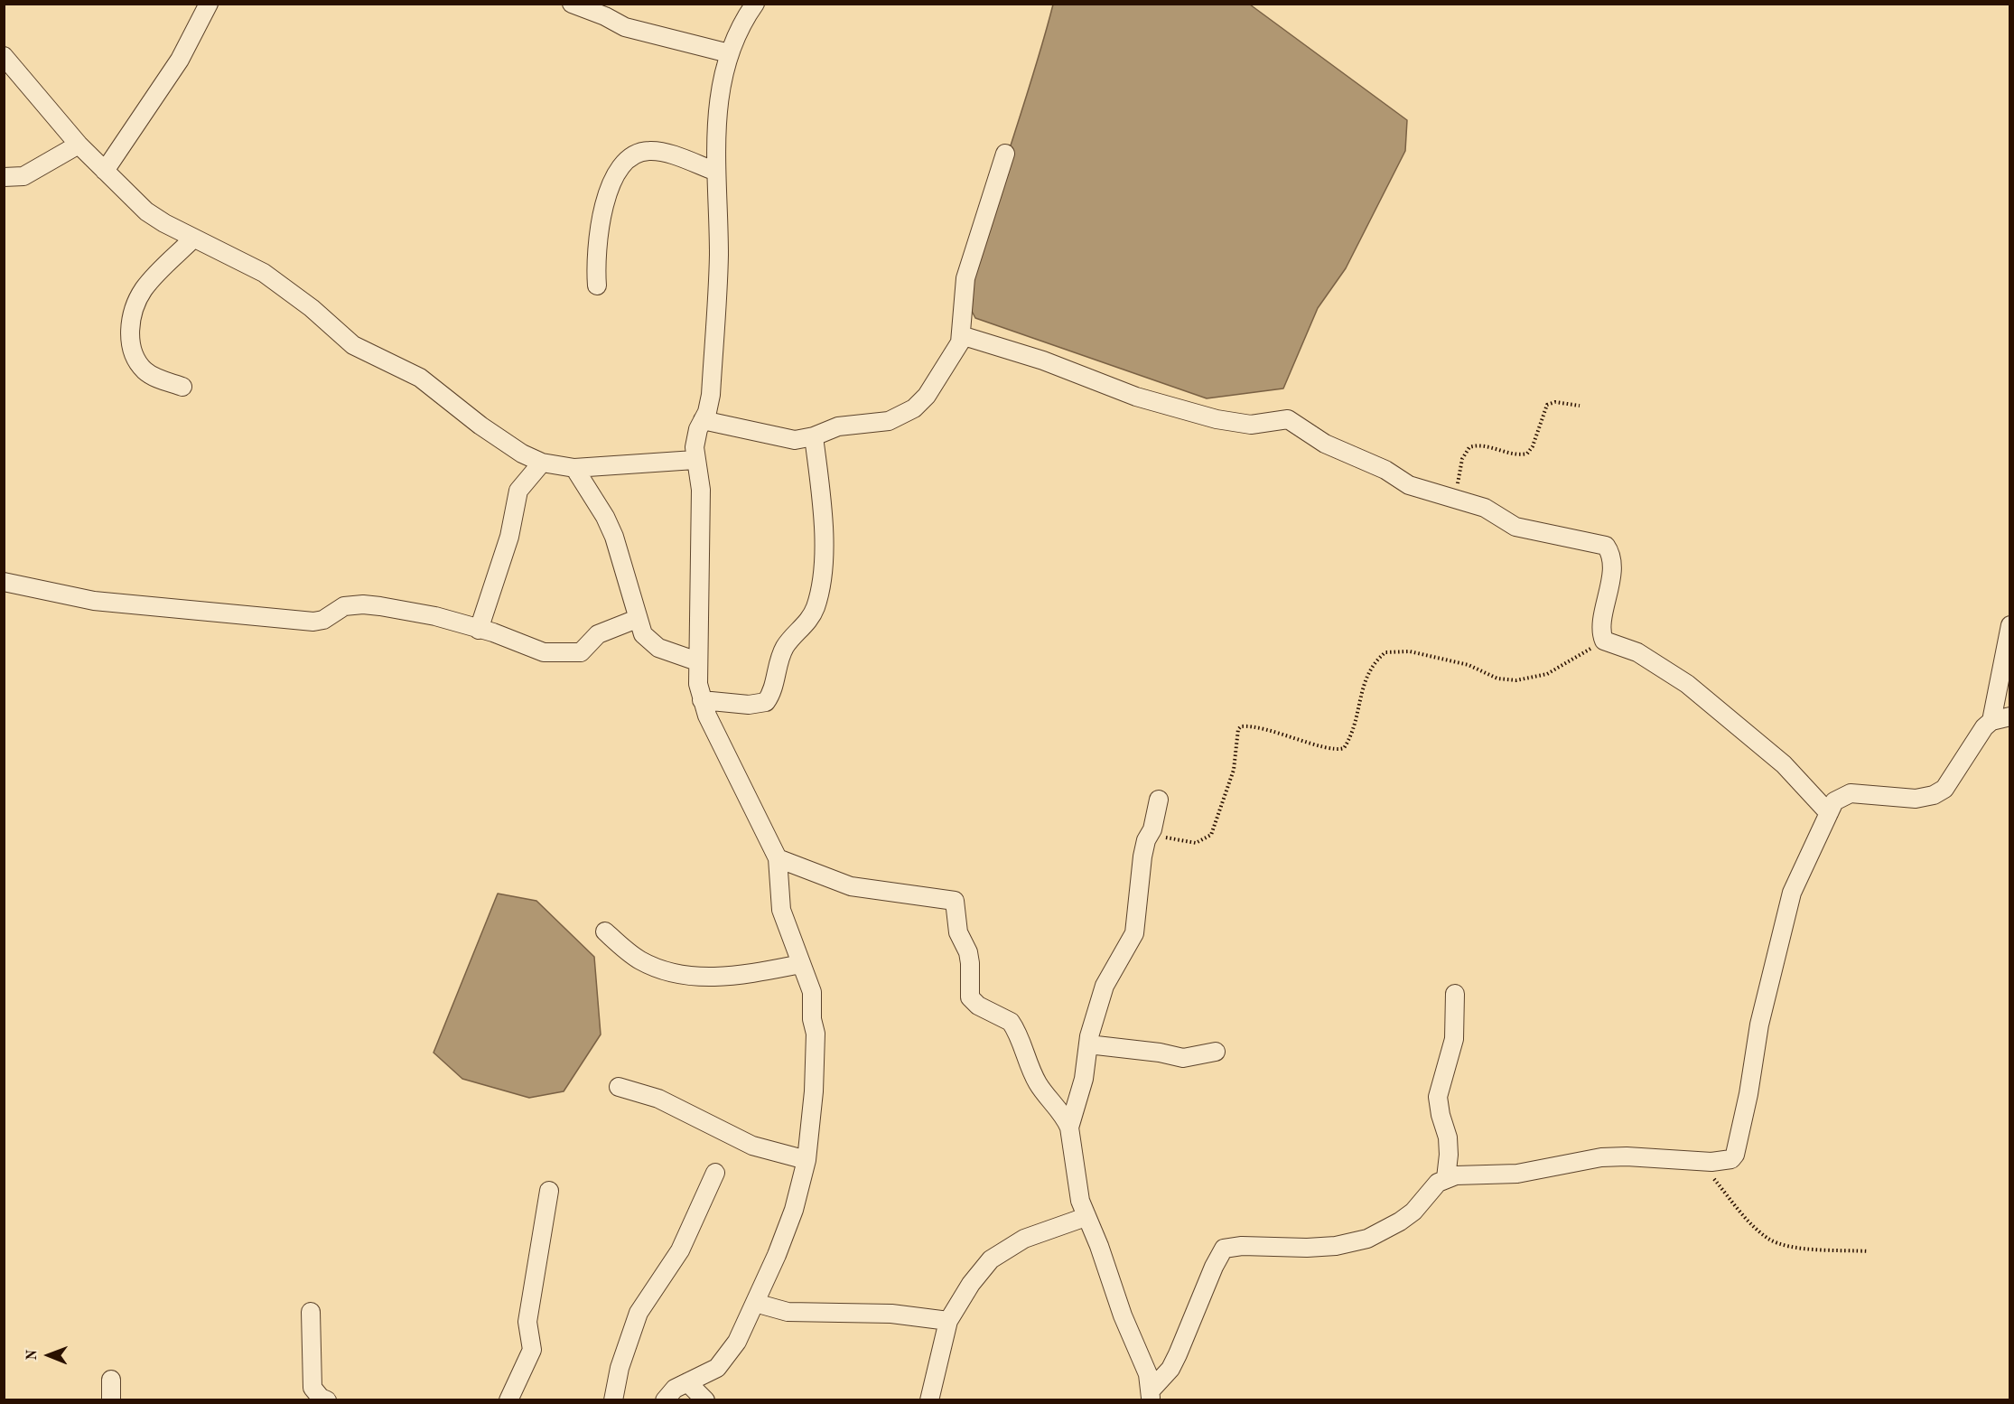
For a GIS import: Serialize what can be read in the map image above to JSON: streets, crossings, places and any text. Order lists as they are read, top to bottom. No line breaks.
{"north":"left"}
